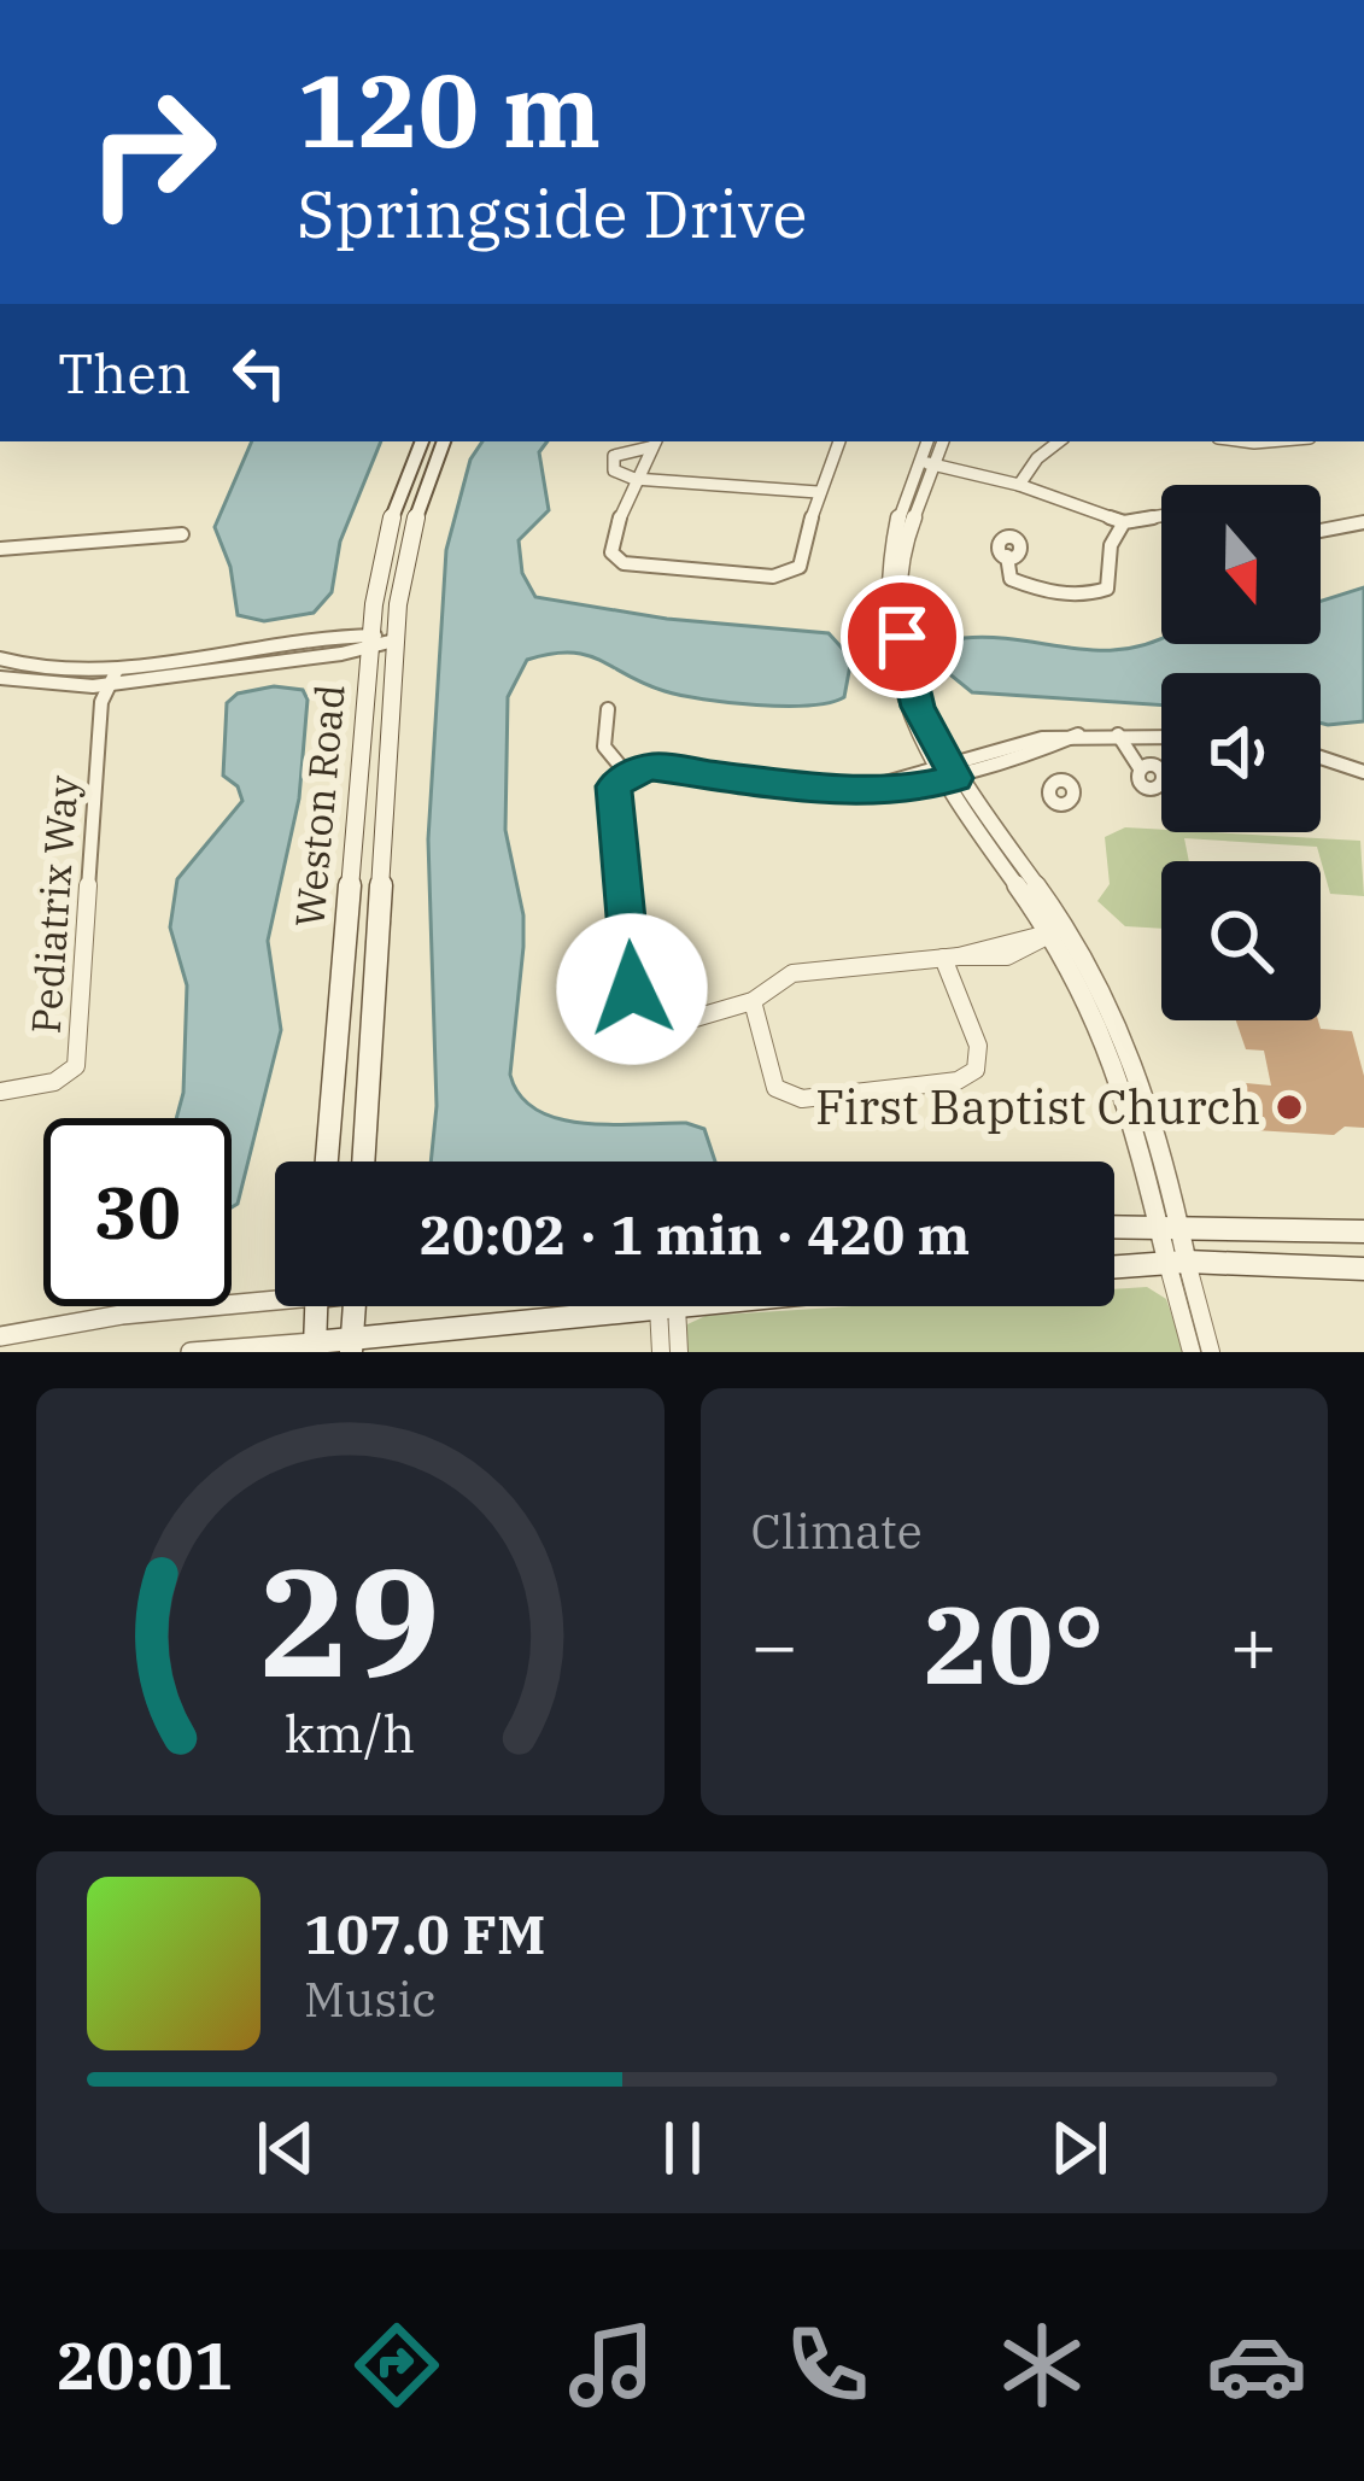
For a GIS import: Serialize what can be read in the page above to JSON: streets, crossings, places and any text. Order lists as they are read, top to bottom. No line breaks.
{"streets":{"main road":["Weston Road"],"street":["Pediatrix Way"]},"places":["First Baptist Church"],"north":"bottom","page":{"turn":["120 m","Springside Drive"],"then":"Then","limit":"30","trip":"20:02 · 1 min · 420 m","tile":"Climate","heat":["−","20°","+"],"song":["107.0 FM","Music"],"tabs":"20:01","gauge":["29","km/h"]}}
